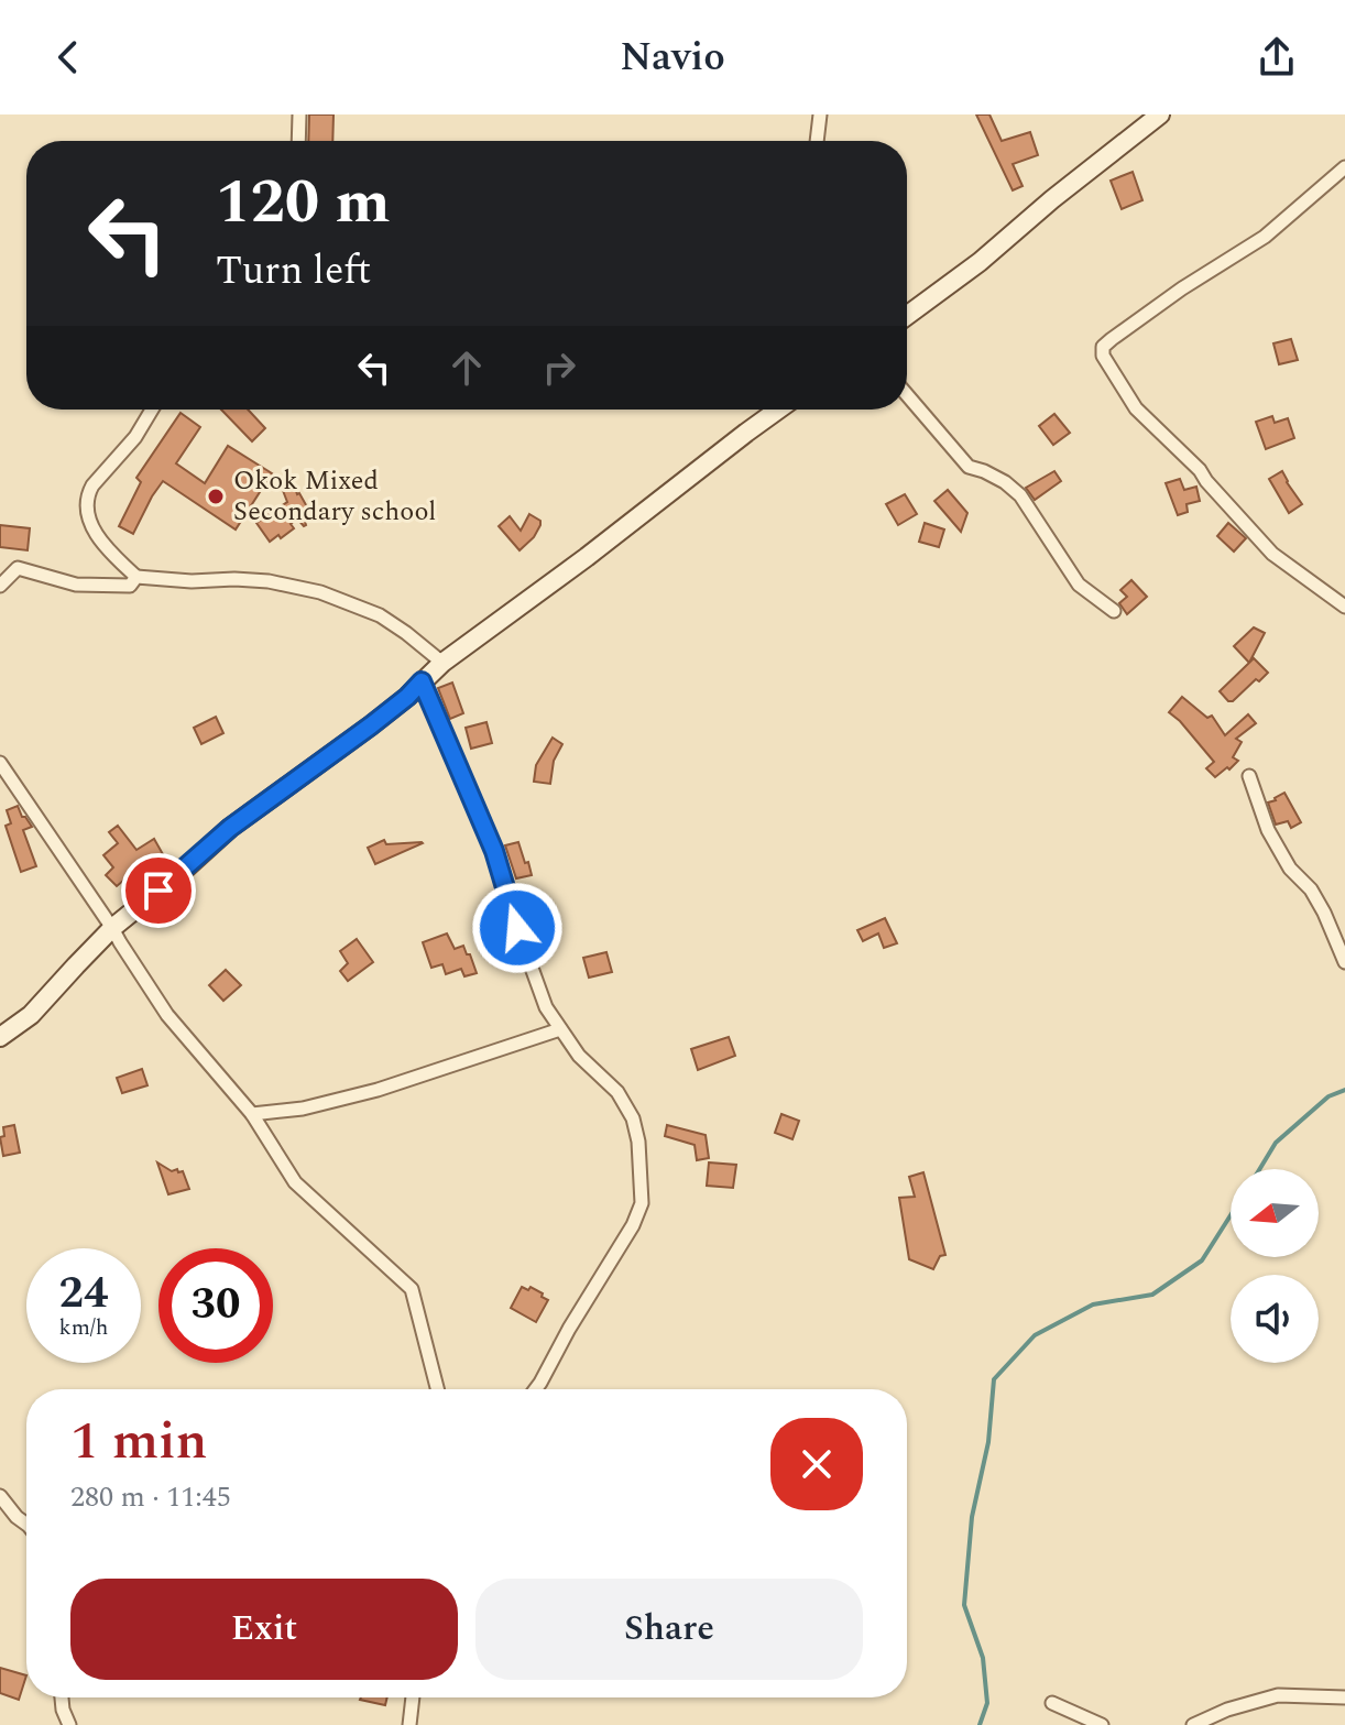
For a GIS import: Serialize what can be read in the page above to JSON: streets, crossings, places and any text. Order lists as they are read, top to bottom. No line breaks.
{"places":["Okok Mixed Secondary school"],"north":"left","page":{"header":"Navio","turn":["120 m","Turn left"],"speed":"24 km/h","limit":"30","heading":["1 min","280 m · 11:45"],"buttons":["Exit","Share"]}}
